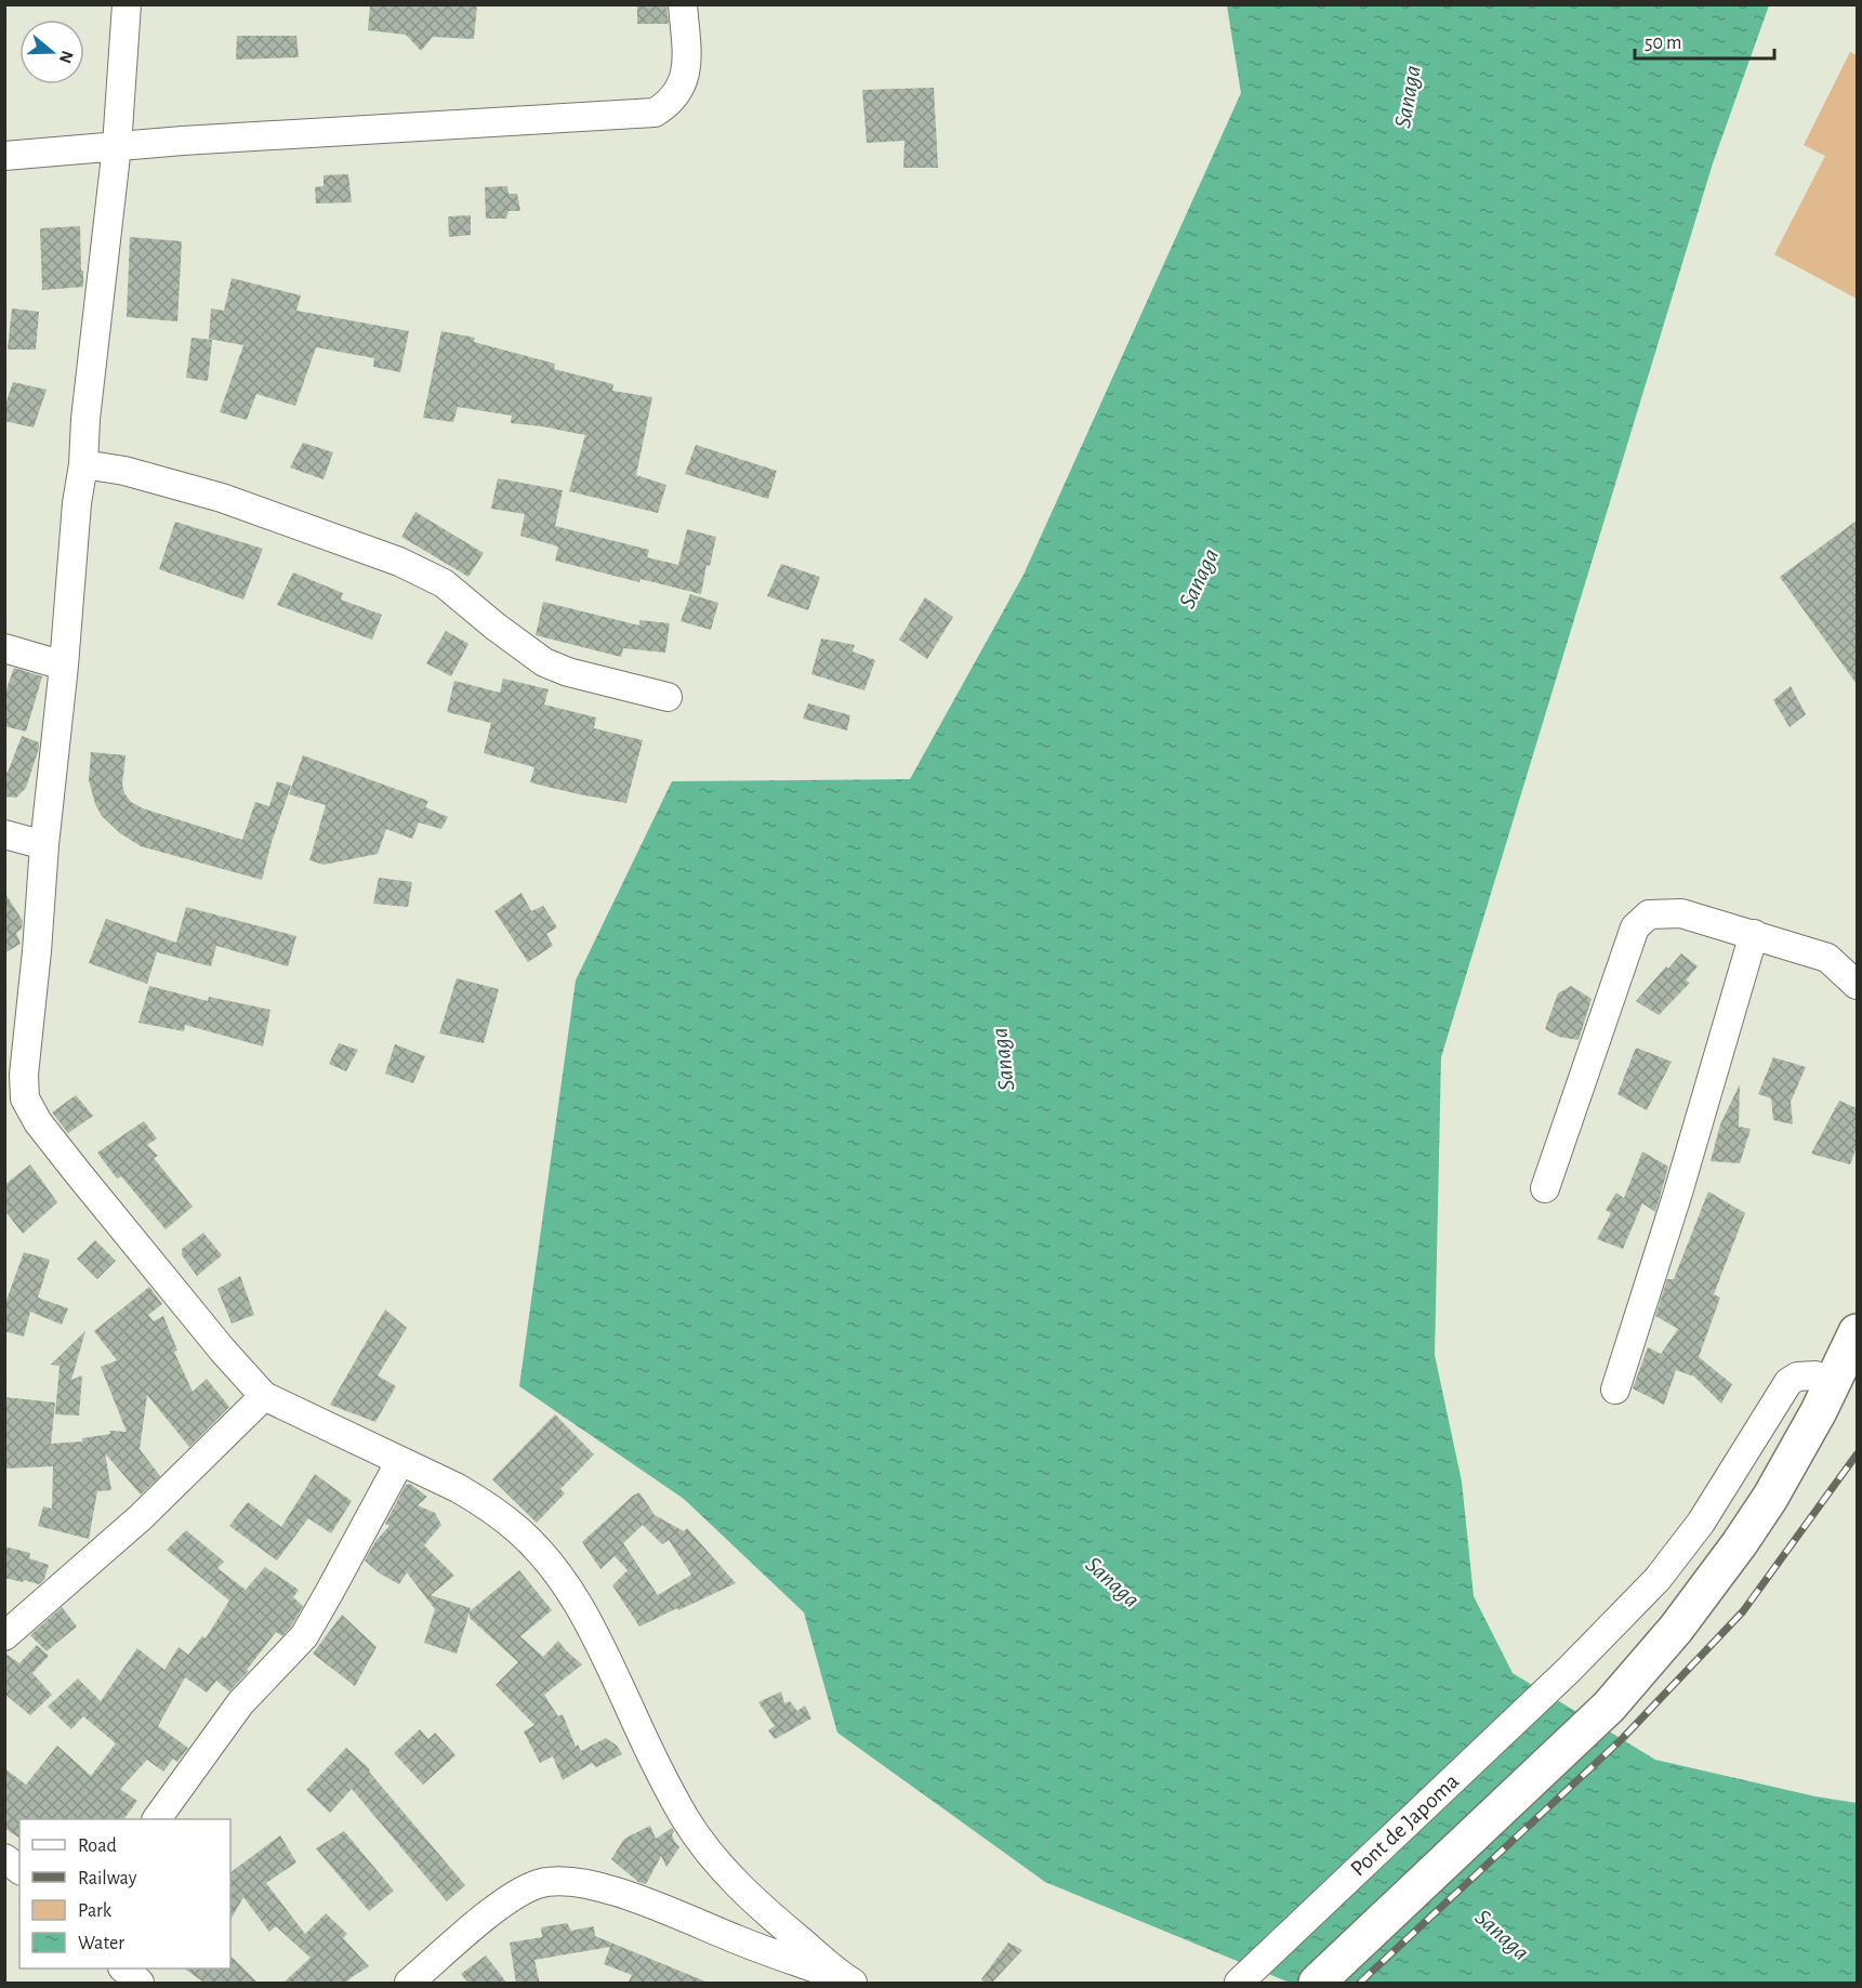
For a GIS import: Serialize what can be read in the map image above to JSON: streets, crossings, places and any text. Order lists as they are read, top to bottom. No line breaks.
{"streets":{"street":["Pont de Japoma"]},"water":["Sanaga"],"legend":["Road","Railway","Park","Water"],"scale_bar":"50 m","north":"right"}
